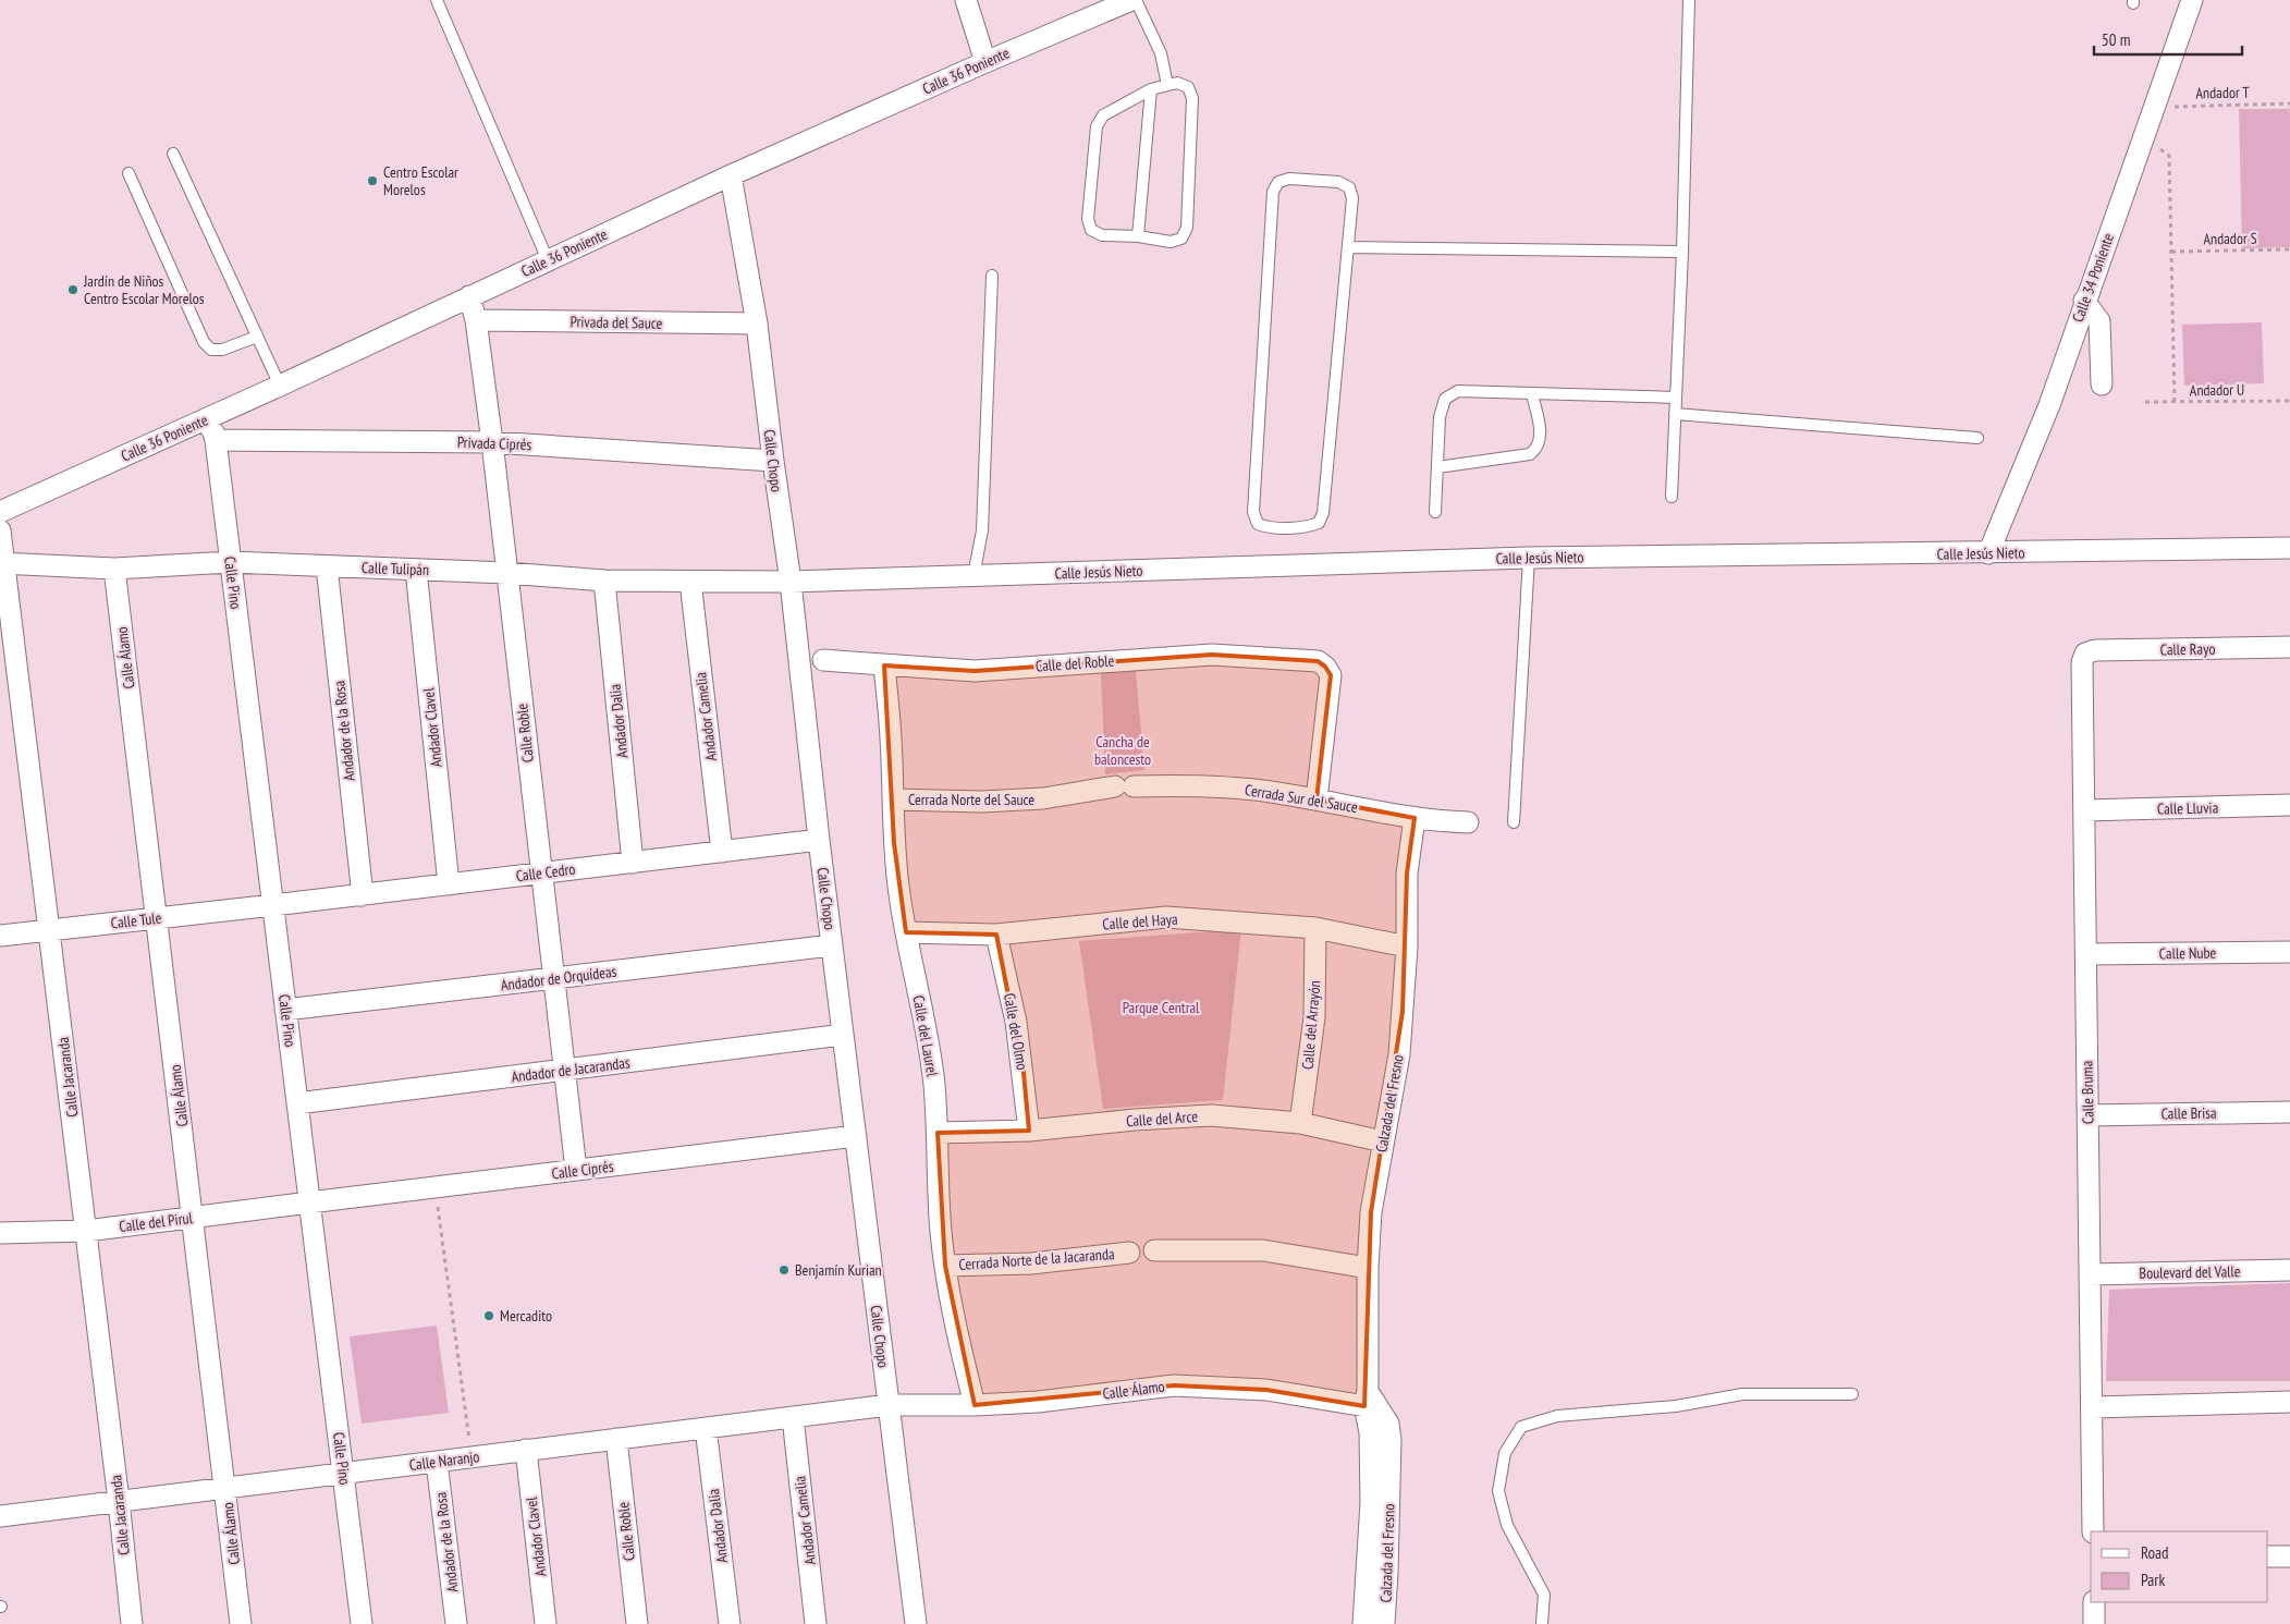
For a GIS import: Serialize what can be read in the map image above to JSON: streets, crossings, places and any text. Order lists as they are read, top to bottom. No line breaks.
{"streets":{"street":["Calle 36 Poniente","Calle 34 Poniente","Privada del Sauce","Privada Ciprés","Calle Chopo","Calle Jesús Nieto","Calle Tulipán","Calle Pino","Calle Rayo","Calle Álamo","Calle del Roble","Andador Camelia","Andador Dalia","Andador Clavel","Andador de la Rosa","Calle Roble","Cerrada Sur del Sauce","Cerrada Norte del Sauce","Calle Lluvia","Calle Cedro","Calle Tule","Calle del Haya","Calle Nube","Andador de Orquídeas","Calle del Arrayón","Calle del Olmo","Calle del Laurel","Andador de Jacarandas","Calle Jacaranda","Calle Bruma","Calzada del Fresno","Calle Brisa","Calle del Arce","Calle Ciprés","Calle del Pirul","Cerrada Norte de la Jacaranda","Boulevard del Valle","Calle Naranjo"],"path":["Andador T","Andador S","Andador U"]},"crossings":[["Calle 36 Poniente","Calle Chopo"],["Calle 36 Poniente","Calle Pino"],["Calle 36 Poniente","Calle Roble"],["Andador T","Calle 34 Poniente"],["Calle 34 Poniente","Calle Jesús Nieto"],["Privada del Sauce","Calle Chopo"],["Privada del Sauce","Calle Roble"],["Privada Ciprés","Calle Chopo"],["Privada Ciprés","Calle Pino"],["Privada Ciprés","Calle Roble"],["Calle Chopo","Calle Jesús Nieto"],["Calle Chopo","Calle Tulipán"],["Calle Chopo","Calle Álamo"],["Calle Chopo","Calle Cedro"],["Calle Chopo","Andador de Orquídeas"],["Calle Chopo","Andador de Jacarandas"],["Calle Chopo","Calle Ciprés"],["Calle Chopo","Calle Naranjo"],["Calle Jesús Nieto","Calle Tulipán"],["Calle Tulipán","Calle Pino"],["Calle Tulipán","Calle Álamo"],["Calle Tulipán","Andador Camelia"],["Calle Tulipán","Andador Dalia"],["Calle Tulipán","Andador Clavel"],["Calle Tulipán","Andador de la Rosa"],["Calle Tulipán","Calle Roble"],["Calle Tulipán","Calle Jacaranda"],["Calle Pino","Calle Cedro"],["Calle Pino","Calle Tule"],["Calle Pino","Andador de Orquídeas"],["Calle Pino","Andador de Jacarandas"],["Calle Pino","Calle Ciprés"],["Calle Pino","Calle del Pirul"],["Calle Pino","Calle Naranjo"],["Calle Rayo","Calle Bruma"],["Calle Álamo","Calle Tule"],["Calle Álamo","Calle del Laurel"],["Calle Álamo","Calzada del Fresno"],["Calle Álamo","Calle del Pirul"],["Calle Álamo","Calle Naranjo"],["Calle del Roble","Cerrada Sur del Sauce"],["Calle del Roble","Calle del Laurel"],["Andador Camelia","Calle Cedro"],["Andador Camelia","Calle Naranjo"],["Andador Dalia","Calle Cedro"],["Andador Dalia","Calle Naranjo"],["Andador Clavel","Calle Cedro"],["Andador Clavel","Calle Naranjo"],["Andador de la Rosa","Calle Cedro"],["Andador de la Rosa","Calle Naranjo"],["Calle Roble","Calle Cedro"],["Calle Roble","Andador de Orquídeas"],["Calle Roble","Andador de Jacarandas"],["Calle Roble","Calle Ciprés"],["Calle Roble","Calle Naranjo"],["Cerrada Sur del Sauce","Cerrada Norte del Sauce"],["Cerrada Sur del Sauce","Calzada del Fresno"],["Cerrada Norte del Sauce","Calle del Laurel"],["Calle Lluvia","Calle Bruma"],["Calle Cedro","Calle Tule"],["Calle Tule","Calle Jacaranda"],["Calle del Haya","Calle del Arrayón"],["Calle del Haya","Calle del Olmo"],["Calle del Haya","Calle del Laurel"],["Calle del Haya","Calzada del Fresno"],["Calle Nube","Calle Bruma"],["Calle del Arrayón","Calle del Arce"],["Calle del Olmo","Calle del Arce"],["Calle del Laurel","Calle del Arce"],["Calle del Laurel","Cerrada Norte de la Jacaranda"],["Calle Jacaranda","Calle del Pirul"],["Calle Jacaranda","Calle Naranjo"],["Calle Bruma","Calle Brisa"],["Calle Bruma","Boulevard del Valle"],["Calzada del Fresno","Calle del Arce"],["Calle Ciprés","Calle del Pirul"]],"parks":["Cancha de baloncesto","Parque Central"],"places":["Centro Escolar Morelos","Jardín de Niños Centro Escolar Morelos","Benjamín Kurian","Mercadito"],"legend":["Road","Park"],"scale_bar":"50 m"}
